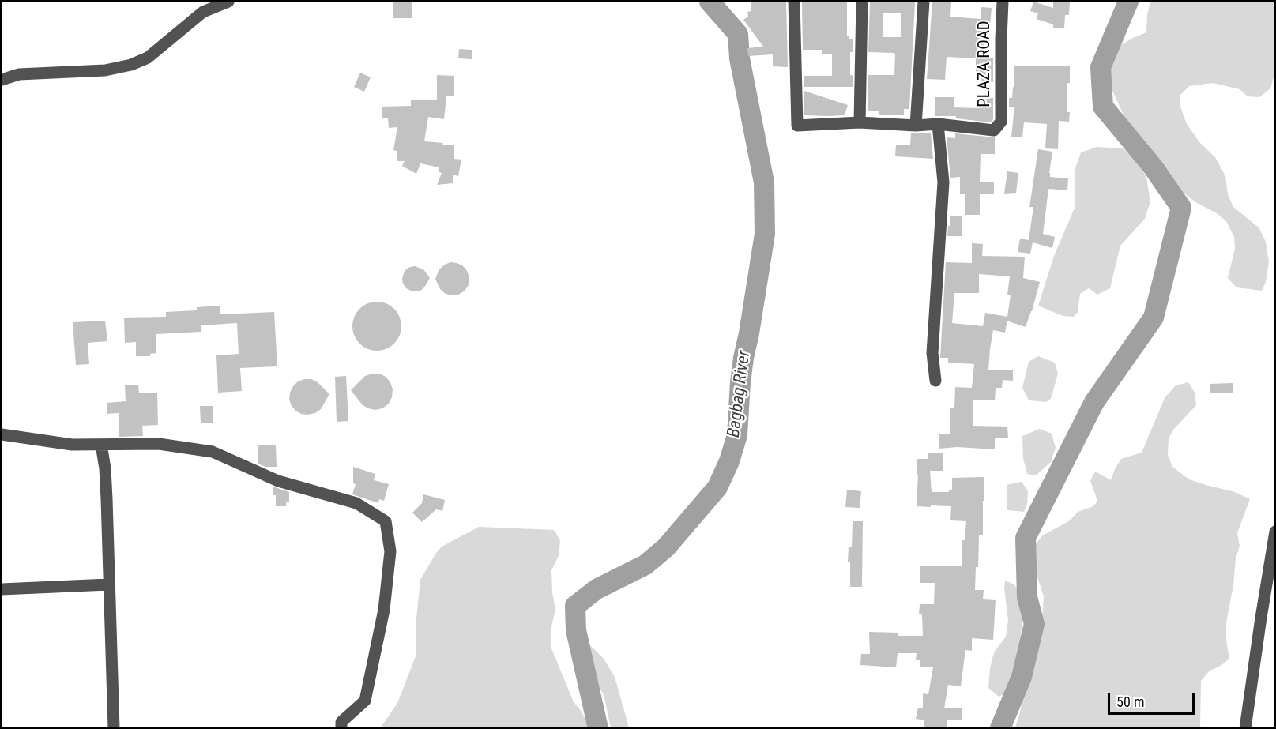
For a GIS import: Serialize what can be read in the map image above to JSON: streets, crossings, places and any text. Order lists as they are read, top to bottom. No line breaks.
{"streets":{"street":["PLAZA ROAD"]},"water":["Bagbag River"],"scale_bar":"50 m"}
